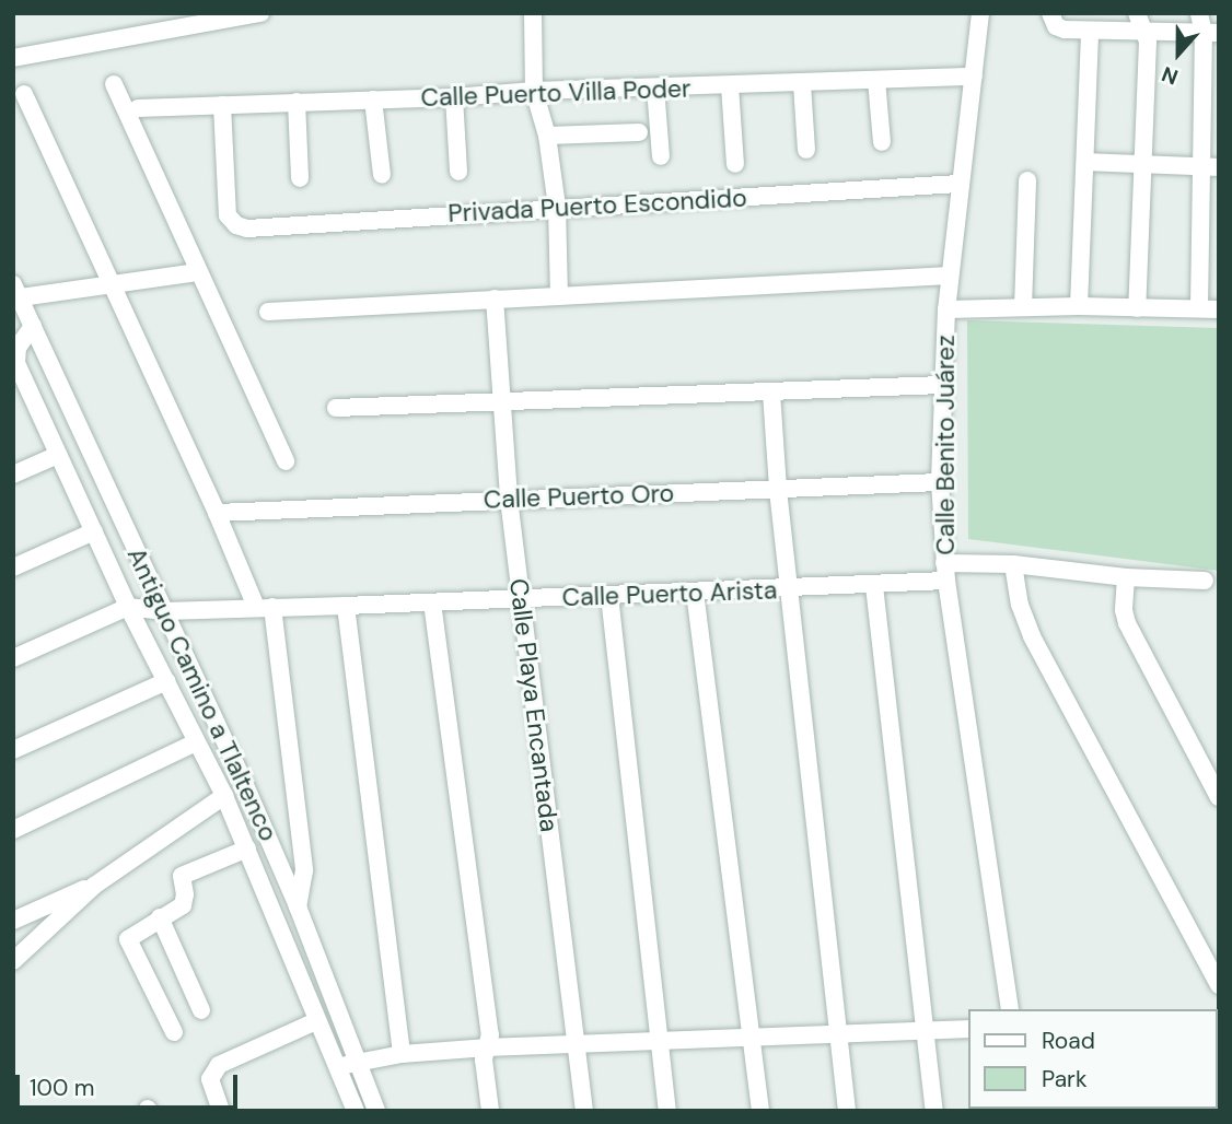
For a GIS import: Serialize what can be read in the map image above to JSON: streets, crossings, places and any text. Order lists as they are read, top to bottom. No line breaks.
{"streets":{"street":["Calle Puerto Villa Poder","Privada Puerto Escondido","Calle Benito Juárez","Calle Puerto Oro","Calle Puerto Arista","Antiguo Camino a Tlaltenco","Calle Playa Encantada"]},"crossings":[["Calle Puerto Villa Poder","Privada Puerto Escondido"],["Calle Puerto Villa Poder","Calle Benito Juárez"],["Privada Puerto Escondido","Calle Benito Juárez"],["Calle Benito Juárez","Calle Puerto Oro"],["Calle Benito Juárez","Calle Puerto Arista"],["Calle Puerto Oro","Calle Playa Encantada"],["Calle Puerto Arista","Antiguo Camino a Tlaltenco"],["Calle Puerto Arista","Calle Playa Encantada"]],"legend":["Road","Park"],"scale_bar":"100 m","north":"bottom"}
